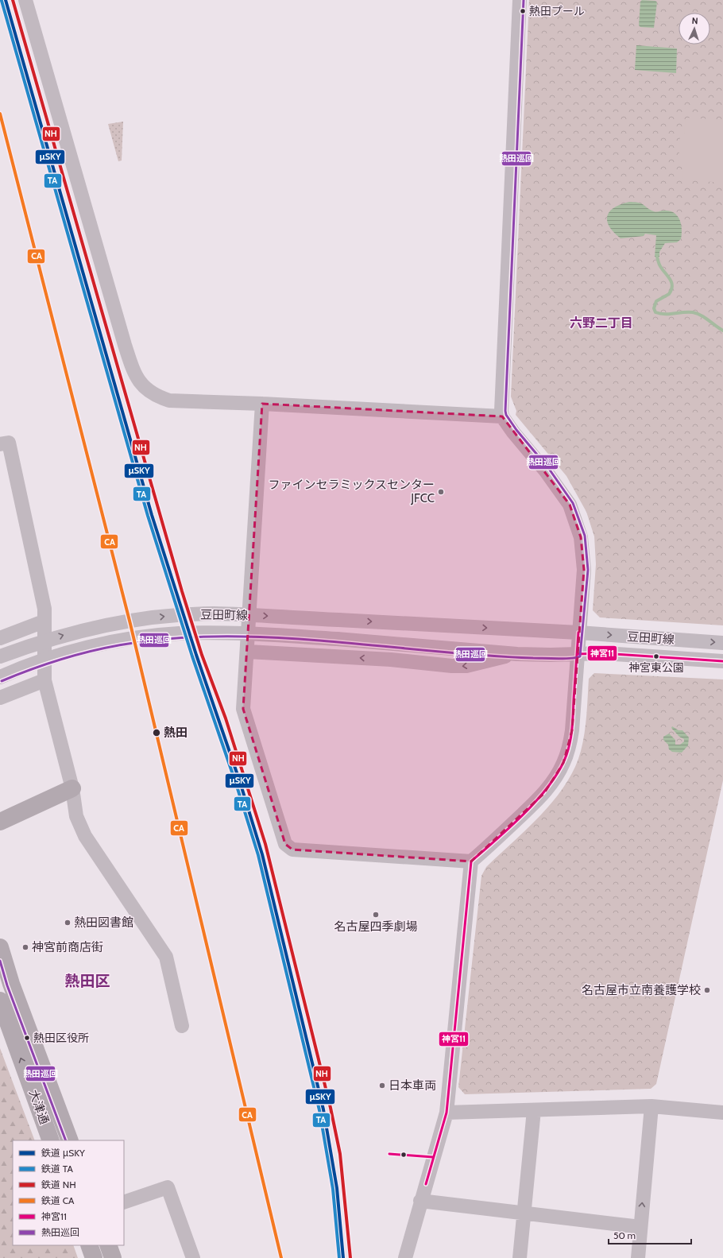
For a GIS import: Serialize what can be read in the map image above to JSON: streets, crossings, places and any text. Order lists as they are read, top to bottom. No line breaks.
{"streets":{"main road":["大津通"],"street":["豆田町線"]},"districts":["六野二丁目","熱田区"],"places":["熱田プール","ファインセラミックスセンター JFCC","神宮東公園","熱田","名古屋四季劇場","熱田図書館","神宮前商店街","名古屋市立南養護学校","熱田区役所","日本車両"],"lines":["rail line μSKY","rail line NH","transit line 熱田巡回","rail line TA","rail line CA","transit line 神宮11"],"legend":["鉄道 μSKY","鉄道 TA","鉄道 NH","鉄道 CA","神宮11","熱田巡回"],"scale_bar":"50 m","north":"top"}
